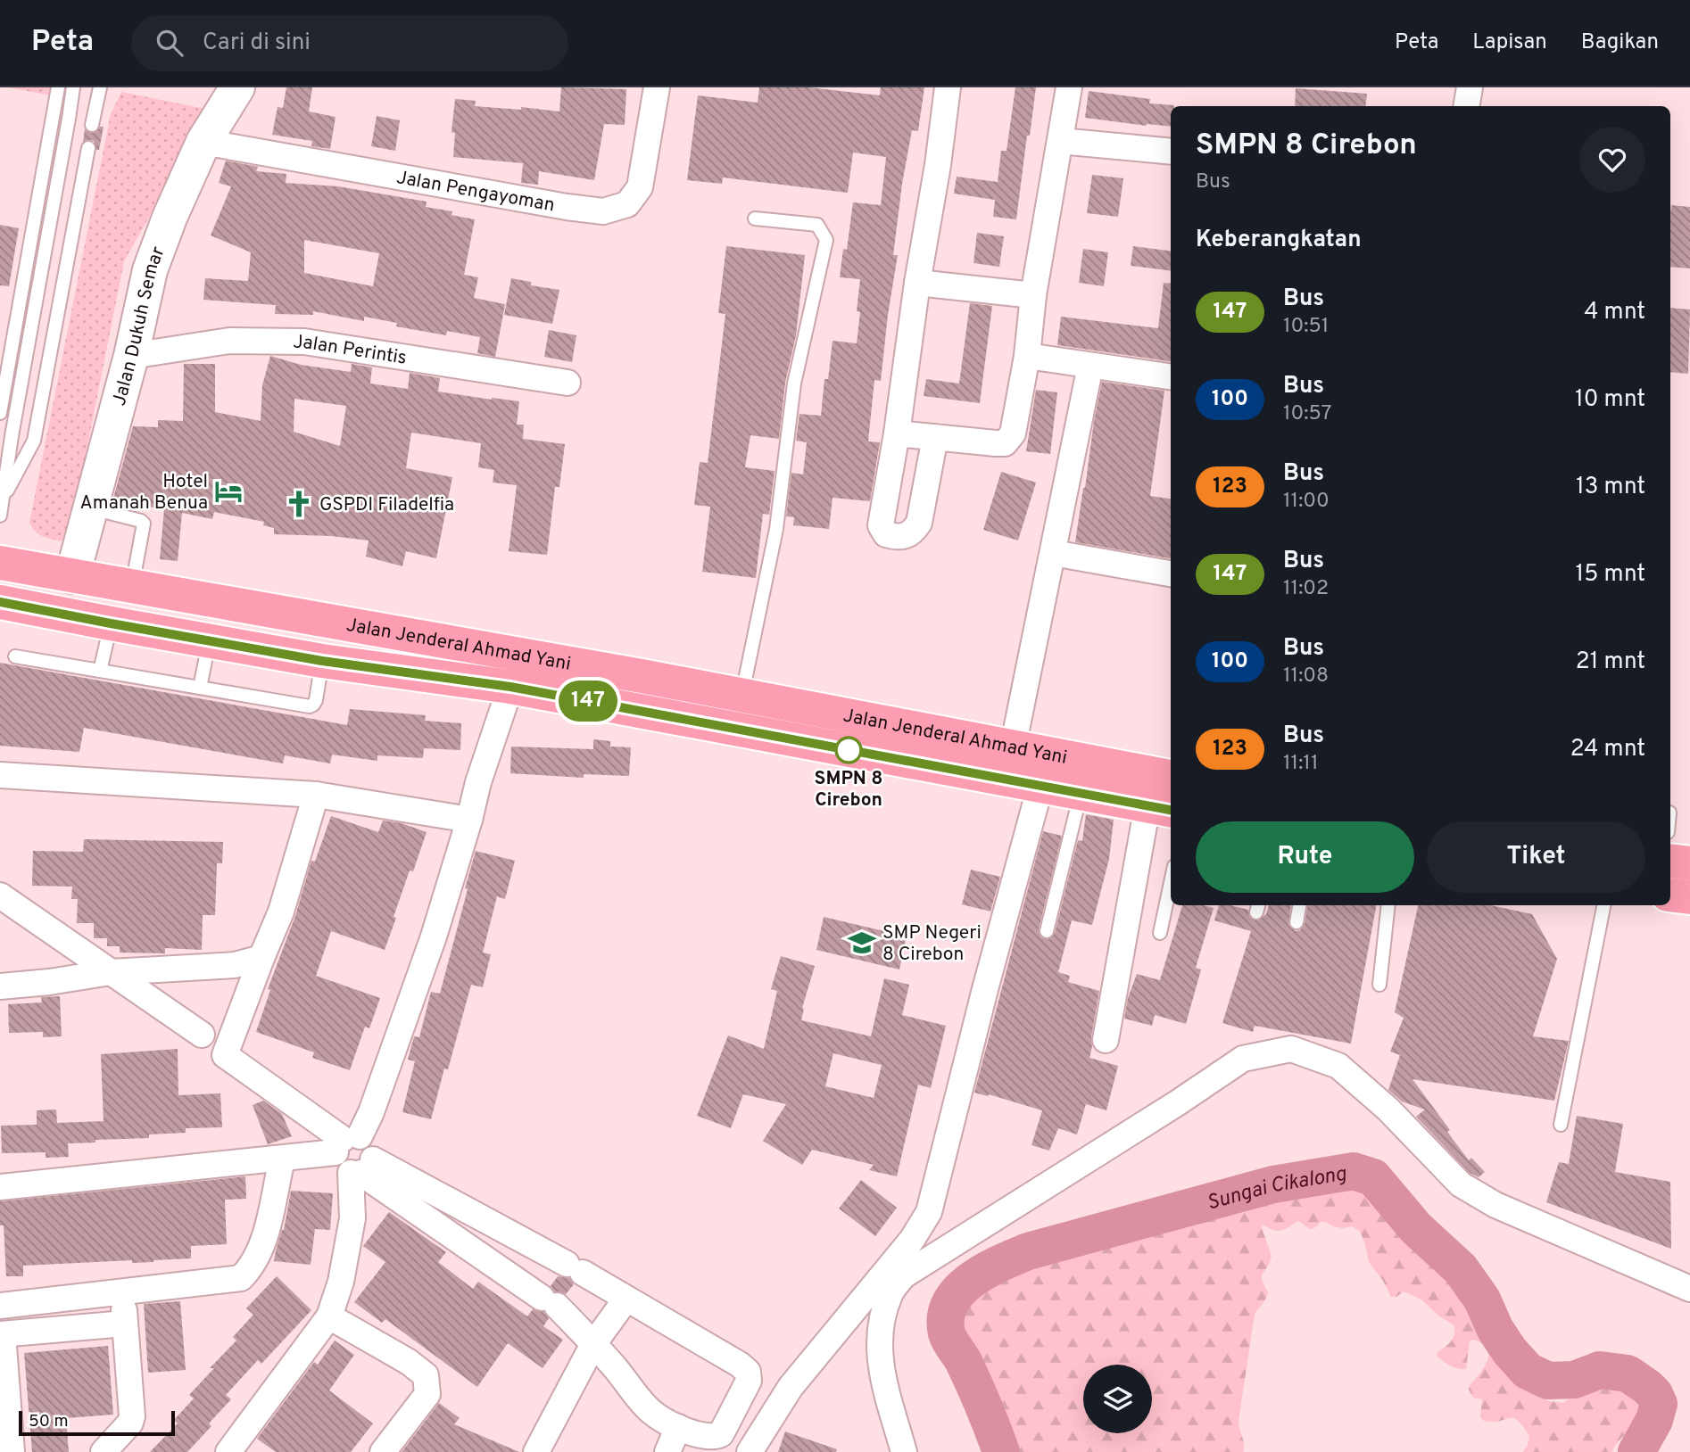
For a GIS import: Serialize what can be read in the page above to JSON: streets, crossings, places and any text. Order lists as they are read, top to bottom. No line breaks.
{"streets":{"highway":["Jalan Jenderal Ahmad Yani"],"street":["Jalan Pengayoman","Jalan Dukuh Semar","Jalan Perintis"]},"crossings":[["Jalan Pengayoman","Jalan Dukuh Semar"],["Jalan Dukuh Semar","Jalan Perintis"],["Jalan Dukuh Semar","Jalan Jenderal Ahmad Yani"]],"water":["Sungai Cikalong"],"places":{"hotel":["Hotel Amanah Benua"],"church":["GSPDI Filadelfia"],"other":["SMPN 8 Cirebon"],"school or university":["SMP Negeri 8 Cirebon"]},"lines":["bus line 147"],"scale_bar":"50 m","page":{"header":"Peta","search":"Cari di sini","nav":["Peta","Lapisan","Bagikan"],"on_map":"147","heading":[["SMPN 8 Cirebon","Bus"],"Keberangkatan"],"list":[{"mark":"147","name":"Bus","note":"10:51","value":"4 mnt"},{"mark":"100","name":"Bus","note":"10:57","value":"10 mnt"},{"mark":"123","name":"Bus","note":"11:00","value":"13 mnt"},{"mark":"147","name":"Bus","note":"11:02","value":"15 mnt"},{"mark":"100","name":"Bus","note":"11:08","value":"21 mnt"},{"mark":"123","name":"Bus","note":"11:11","value":"24 mnt"}],"buttons":["Rute","Tiket"],"scale":"50 m"}}
